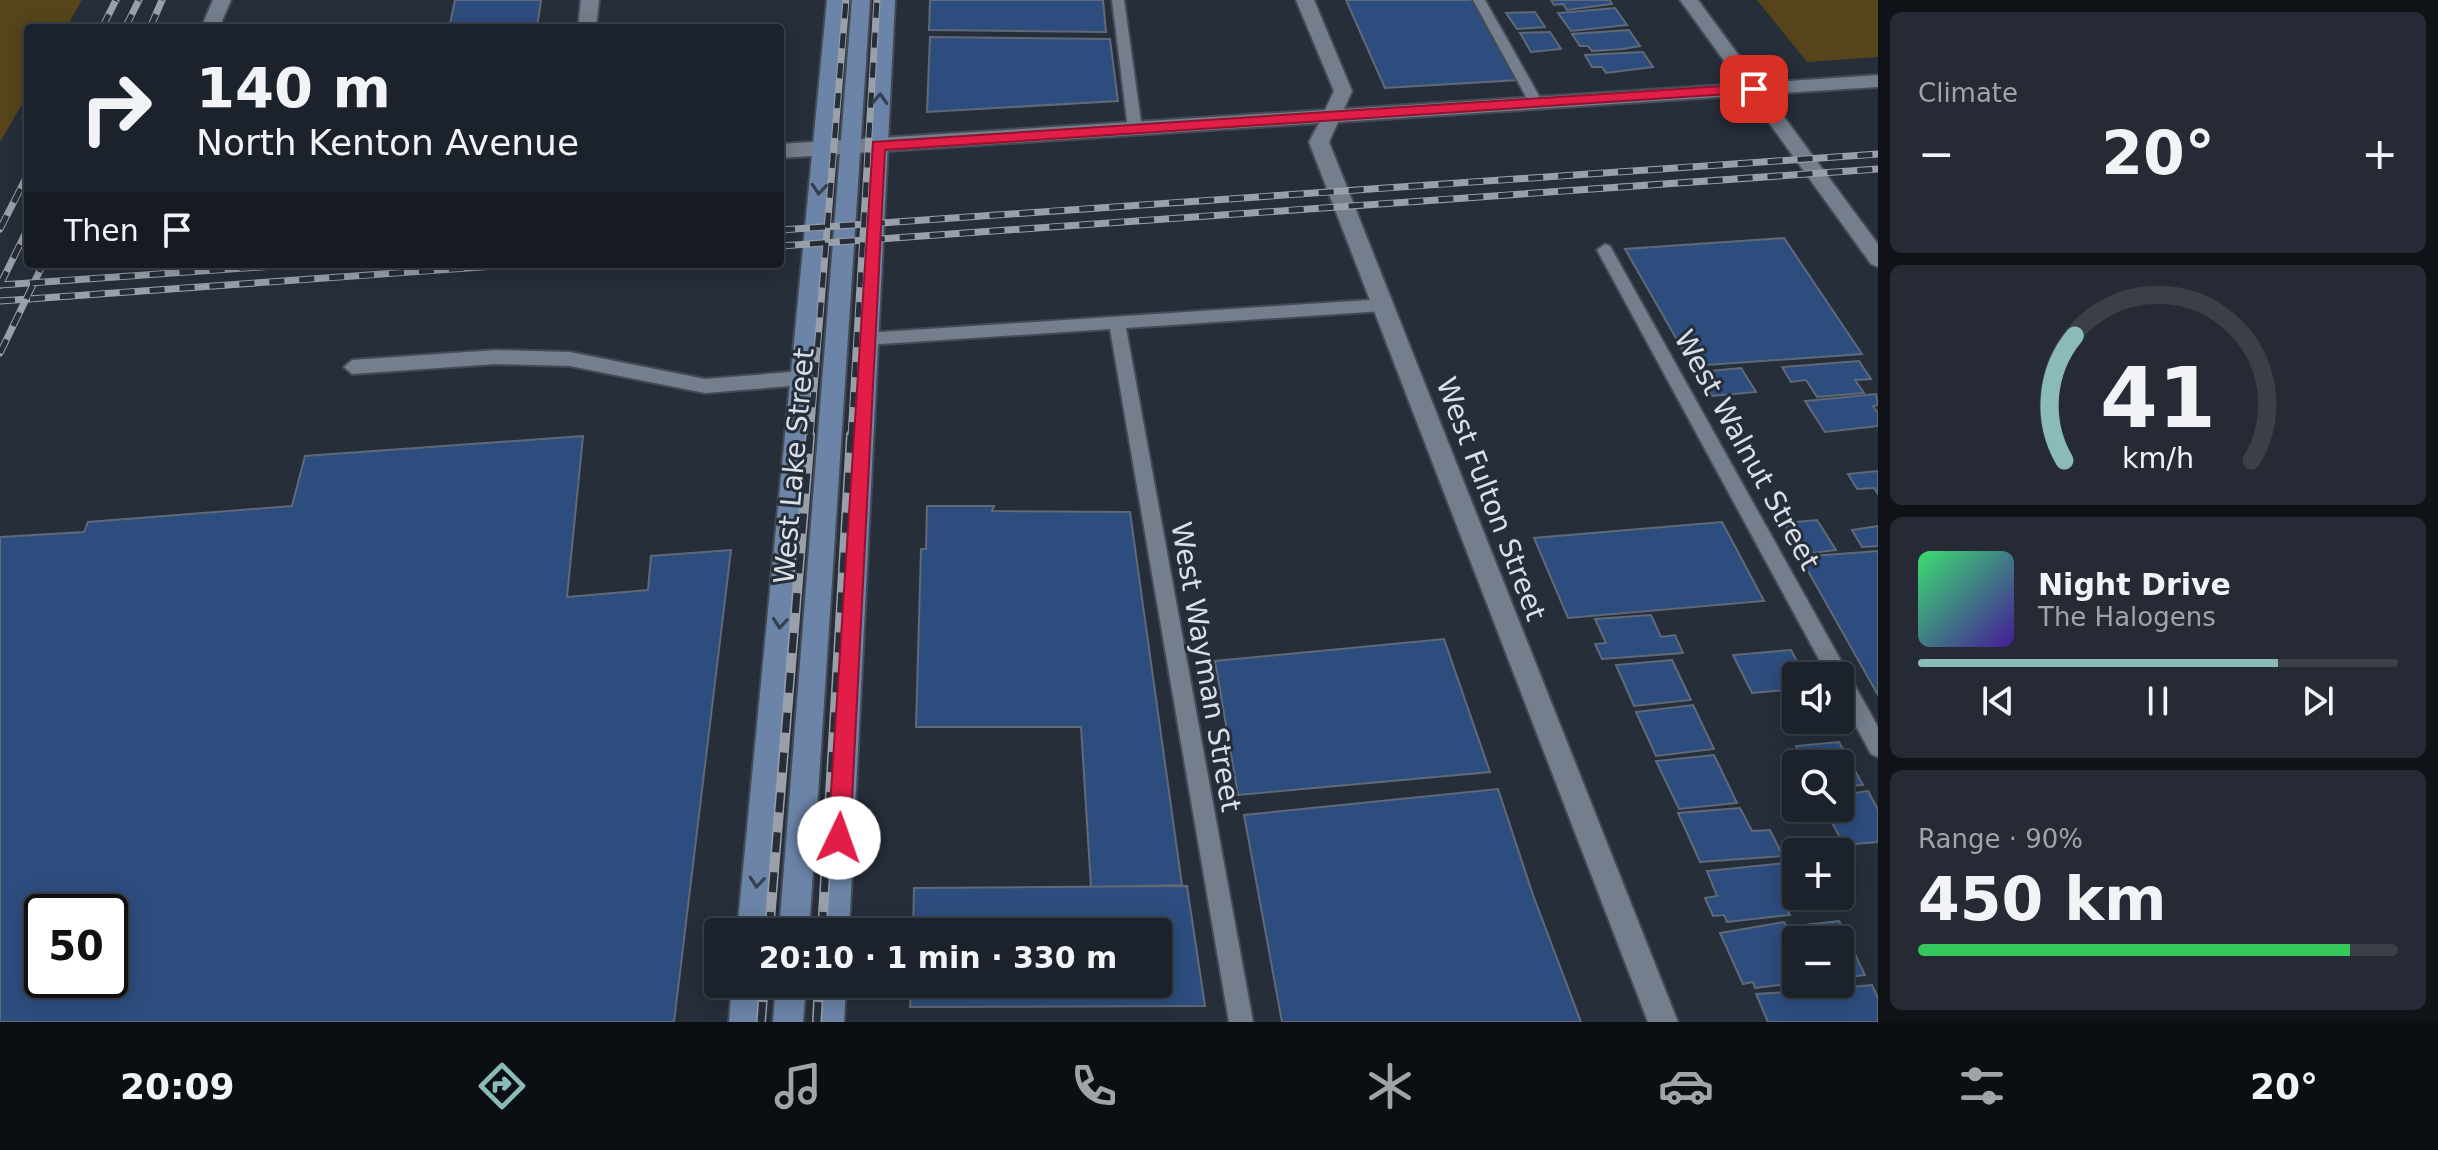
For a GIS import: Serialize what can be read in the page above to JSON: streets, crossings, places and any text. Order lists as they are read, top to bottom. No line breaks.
{"streets":{"main road":["West Lake Street"],"street":["West Fulton Street"],"lane":["West Walnut Street","West Wayman Street"]},"page":{"tile":["Climate",["Range · 90%","450 km"]],"turn":["140 m","North Kenton Avenue"],"heat":["−","20°","+"],"then":"Then","song":["Night Drive","The Halogens"],"map_buttons":["+","−"],"limit":"50","trip":"20:10 · 1 min · 330 m","tabs":["20:09","20°"],"gauge":["41","km/h"]}}
